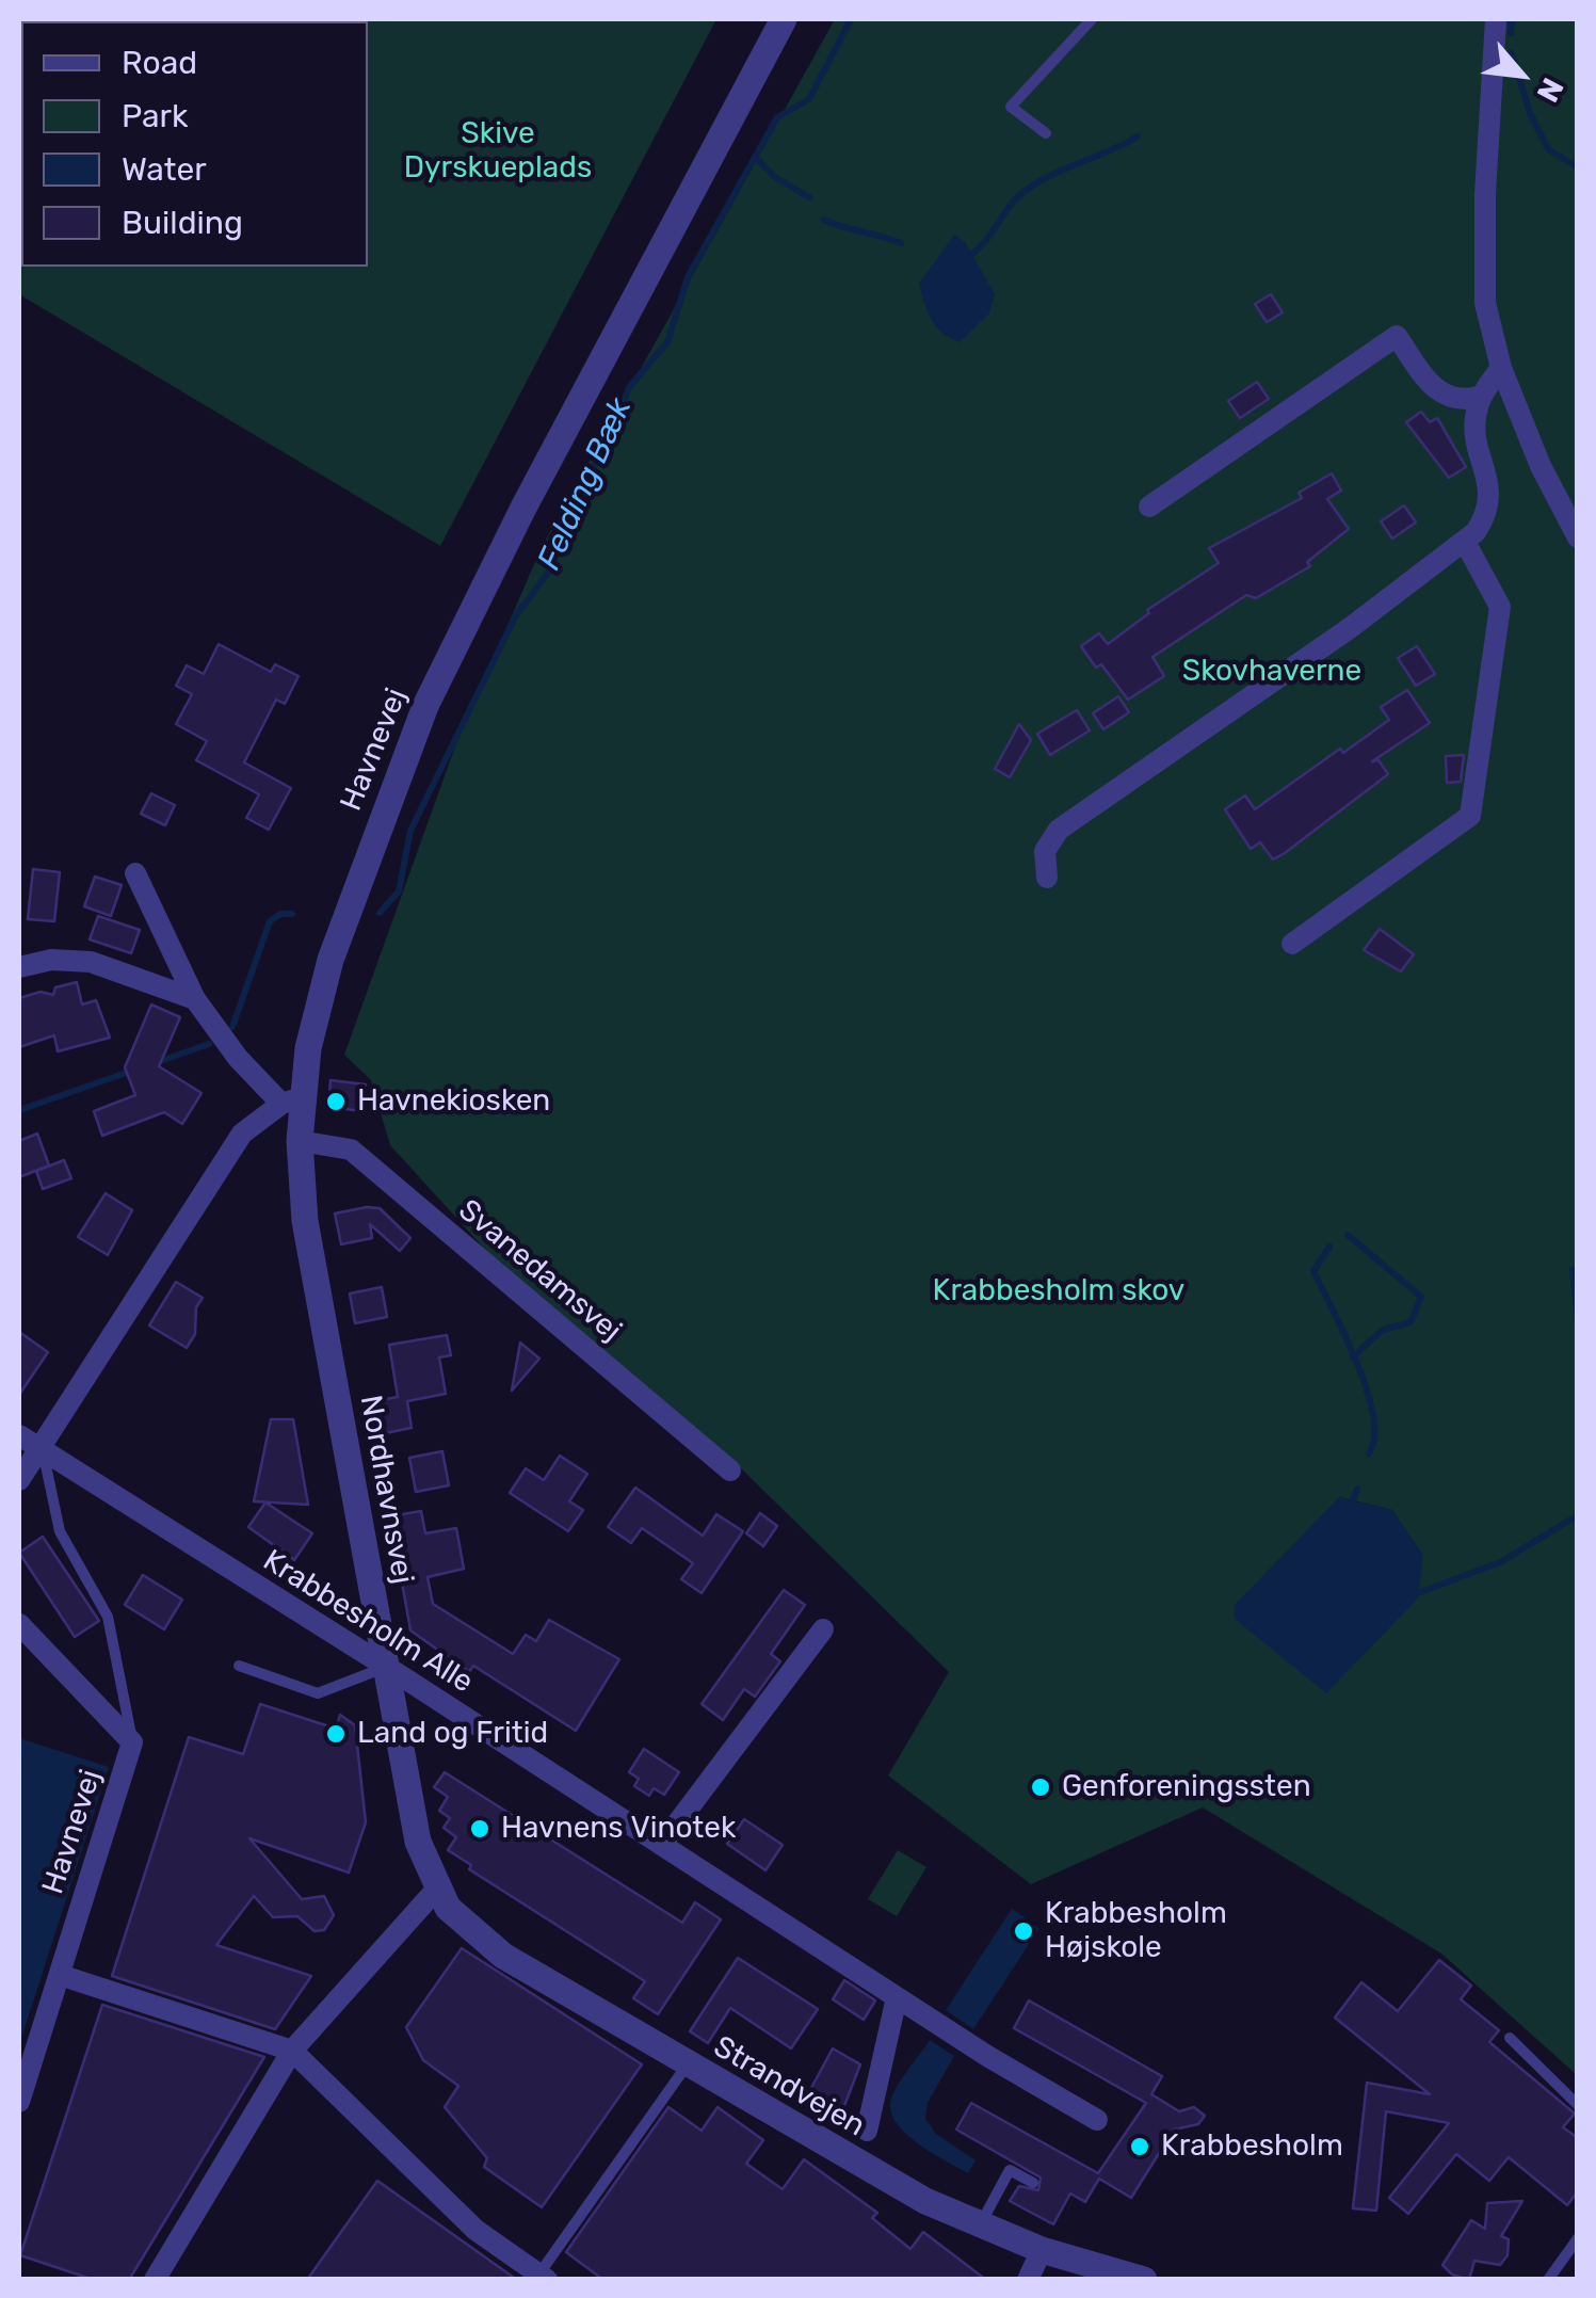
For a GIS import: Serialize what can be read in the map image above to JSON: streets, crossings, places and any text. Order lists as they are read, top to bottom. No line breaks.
{"streets":{"street":["Havnevej","Svanedamsvej","Nordhavnsvej","Krabbesholm Alle","Strandvejen"]},"crossings":[["Havnevej","Nordhavnsvej"],["Svanedamsvej","Nordhavnsvej"],["Nordhavnsvej","Krabbesholm Alle"],["Nordhavnsvej","Strandvejen"]],"water":["Felding Bæk"],"parks":["Skive Dyrskueplads","Skovhaverne","Krabbesholm skov"],"places":["Havnekiosken","Land og Fritid","Genforeningssten","Havnens Vinotek","Krabbesholm Højskole","Krabbesholm"],"legend":["Road","Park","Water","Building"],"north":"bottom right"}
